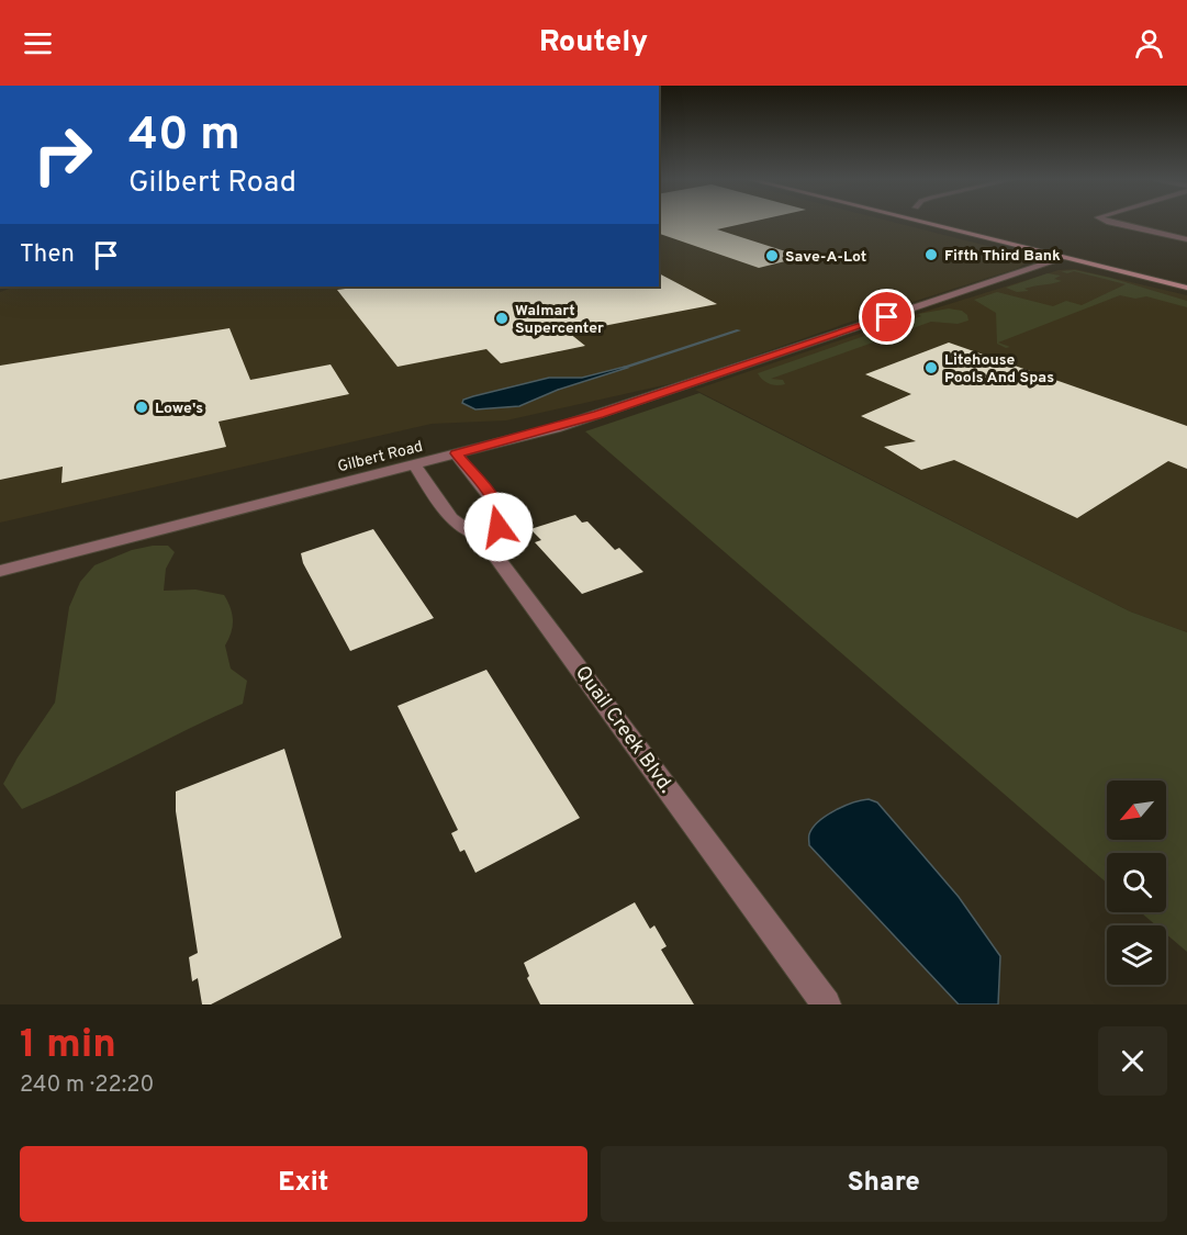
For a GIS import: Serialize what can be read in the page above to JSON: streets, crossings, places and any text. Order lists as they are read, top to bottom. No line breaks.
{"streets":{"street":["Gilbert Road","Quail Creek Blvd."]},"crossings":[["Gilbert Road","Quail Creek Blvd."]],"places":["Fifth Third Bank","Save-A-Lot","Walmart Supercenter","Litehouse Pools And Spas","Lowe's"],"north":"bottom left","page":{"header":"Routely","turn":["40 m","Gilbert Road"],"then":"Then","heading":["1 min","240 m · 22:20"],"buttons":["Exit","Share"]}}
